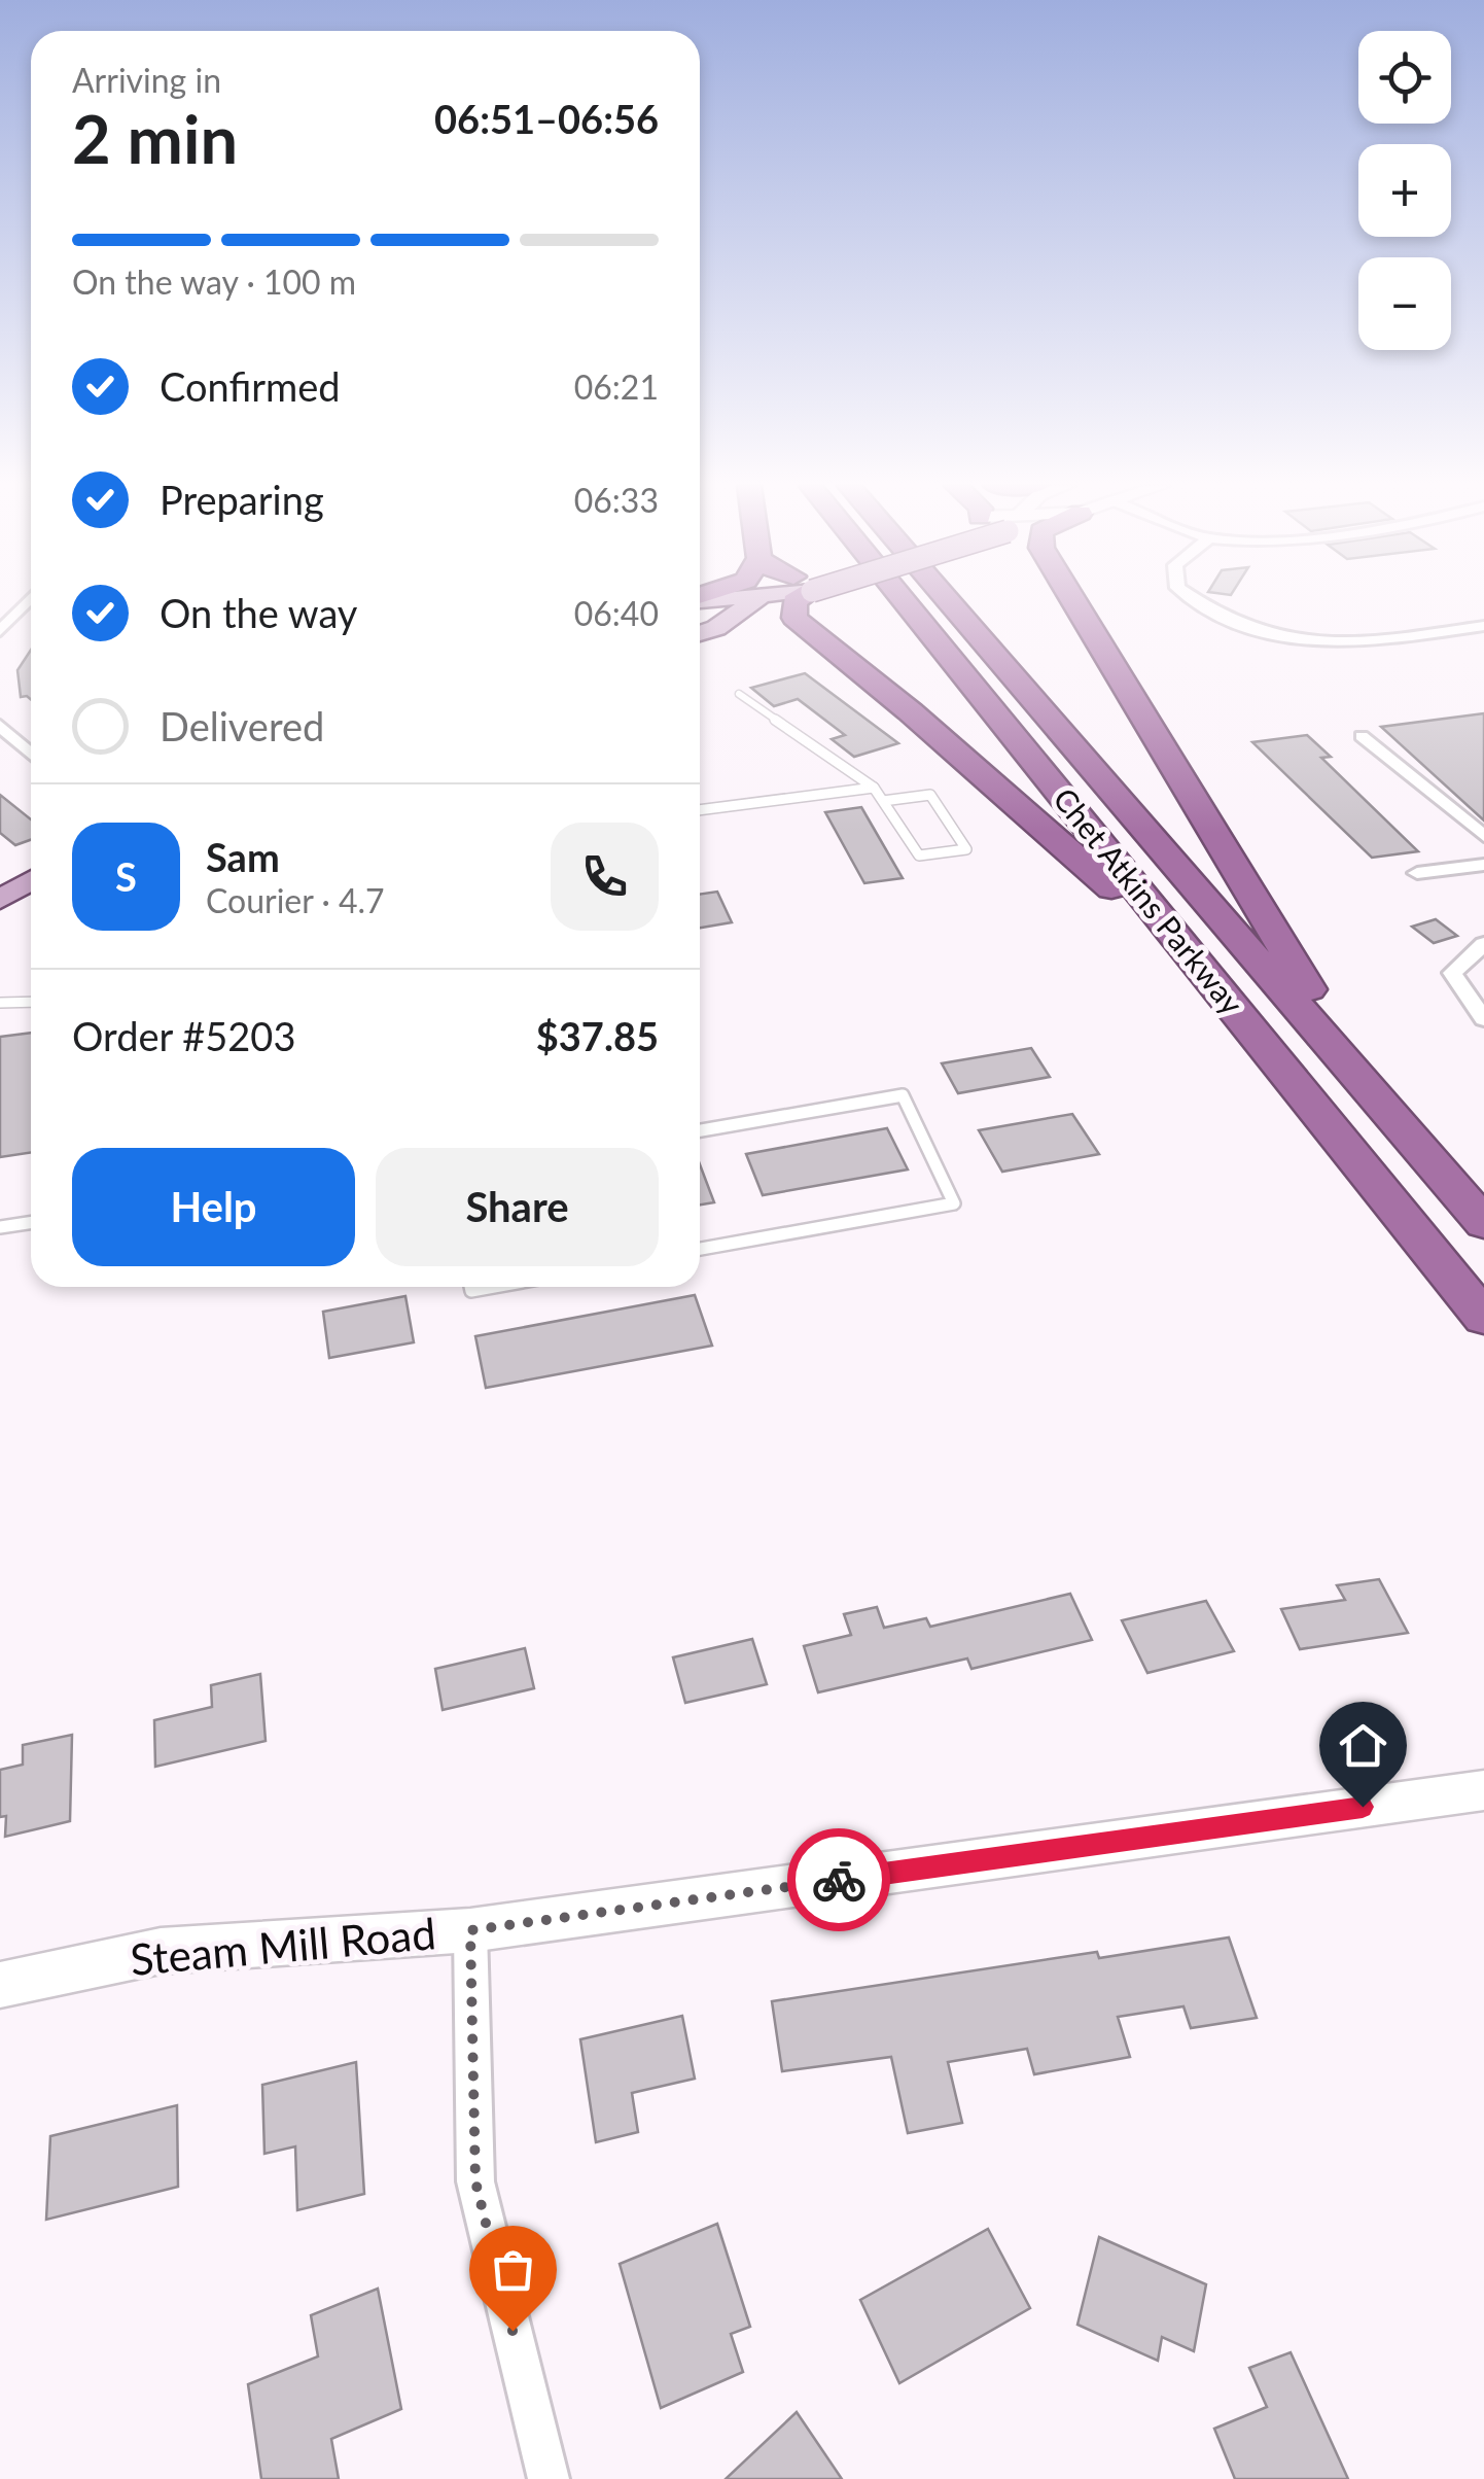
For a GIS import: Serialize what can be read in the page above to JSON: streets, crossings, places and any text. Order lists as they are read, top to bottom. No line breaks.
{"streets":{"highway":["Chet Atkins Parkway"],"street":["Steam Mill Road"]},"page":{"map_buttons":["+","−"],"heading":["2 min","Arriving in","06:51–06:56"],"panel":["Sam","Courier · 4.7","Order #5203","$37.85"],"bar":"On the way · 100 m","list":[["Confirmed","06:21"],["Preparing","06:33"],["On the way","06:40"],"Delivered"],"round":"S","buttons":["Help","Share"]}}
